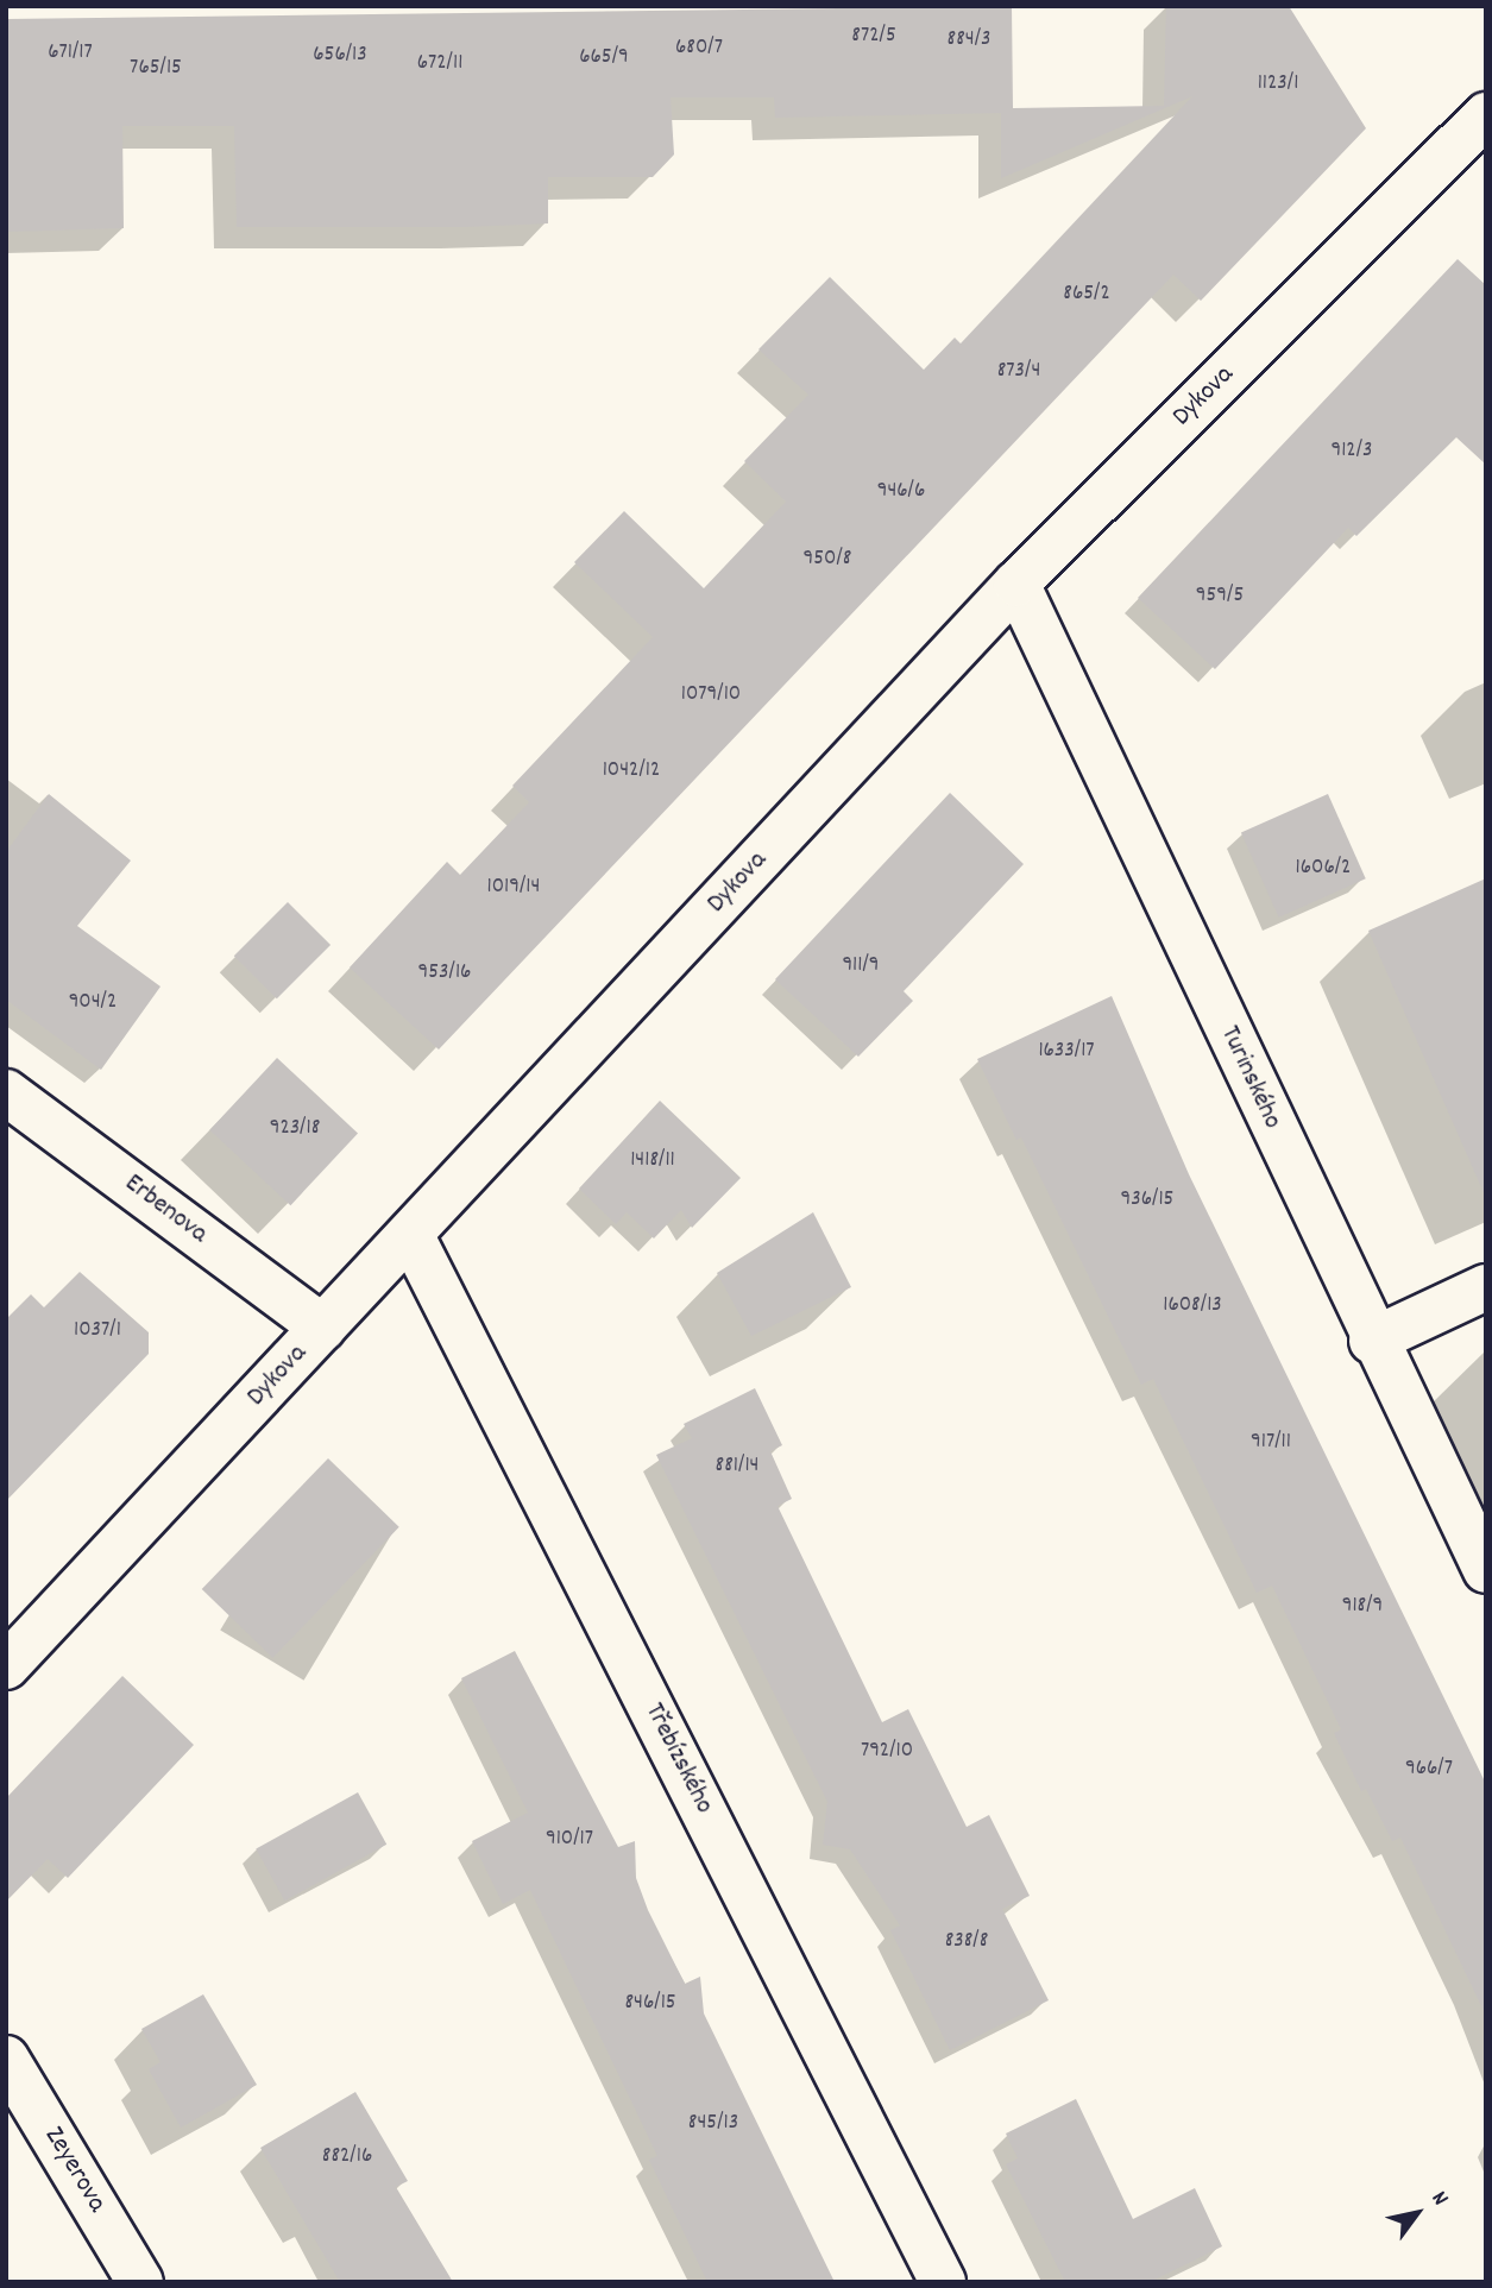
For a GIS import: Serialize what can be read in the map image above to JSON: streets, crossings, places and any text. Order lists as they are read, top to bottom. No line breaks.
{"streets":{"street":["Dykova","Turinského","Erbenova","Třebízského","Zeyerova"]},"crossings":[["Dykova","Turinského"],["Dykova","Erbenova"],["Dykova","Třebízského"]],"house_numbers":["872/5","884/3","680/7","671/17","656/13","665/9","672/11","765/15","1123/1","865/2","873/4","912/3","946/6","950/8","959/5","1079/10","1042/12","1606/2","1019/14","911/9","953/16","904/2","1633/17","923/18","1418/11","936/15","1608/13","1037/1","917/11","881/14","918/9","792/10","966/7","910/17","838/8","846/15","845/13","882/16"],"north":"top right"}
